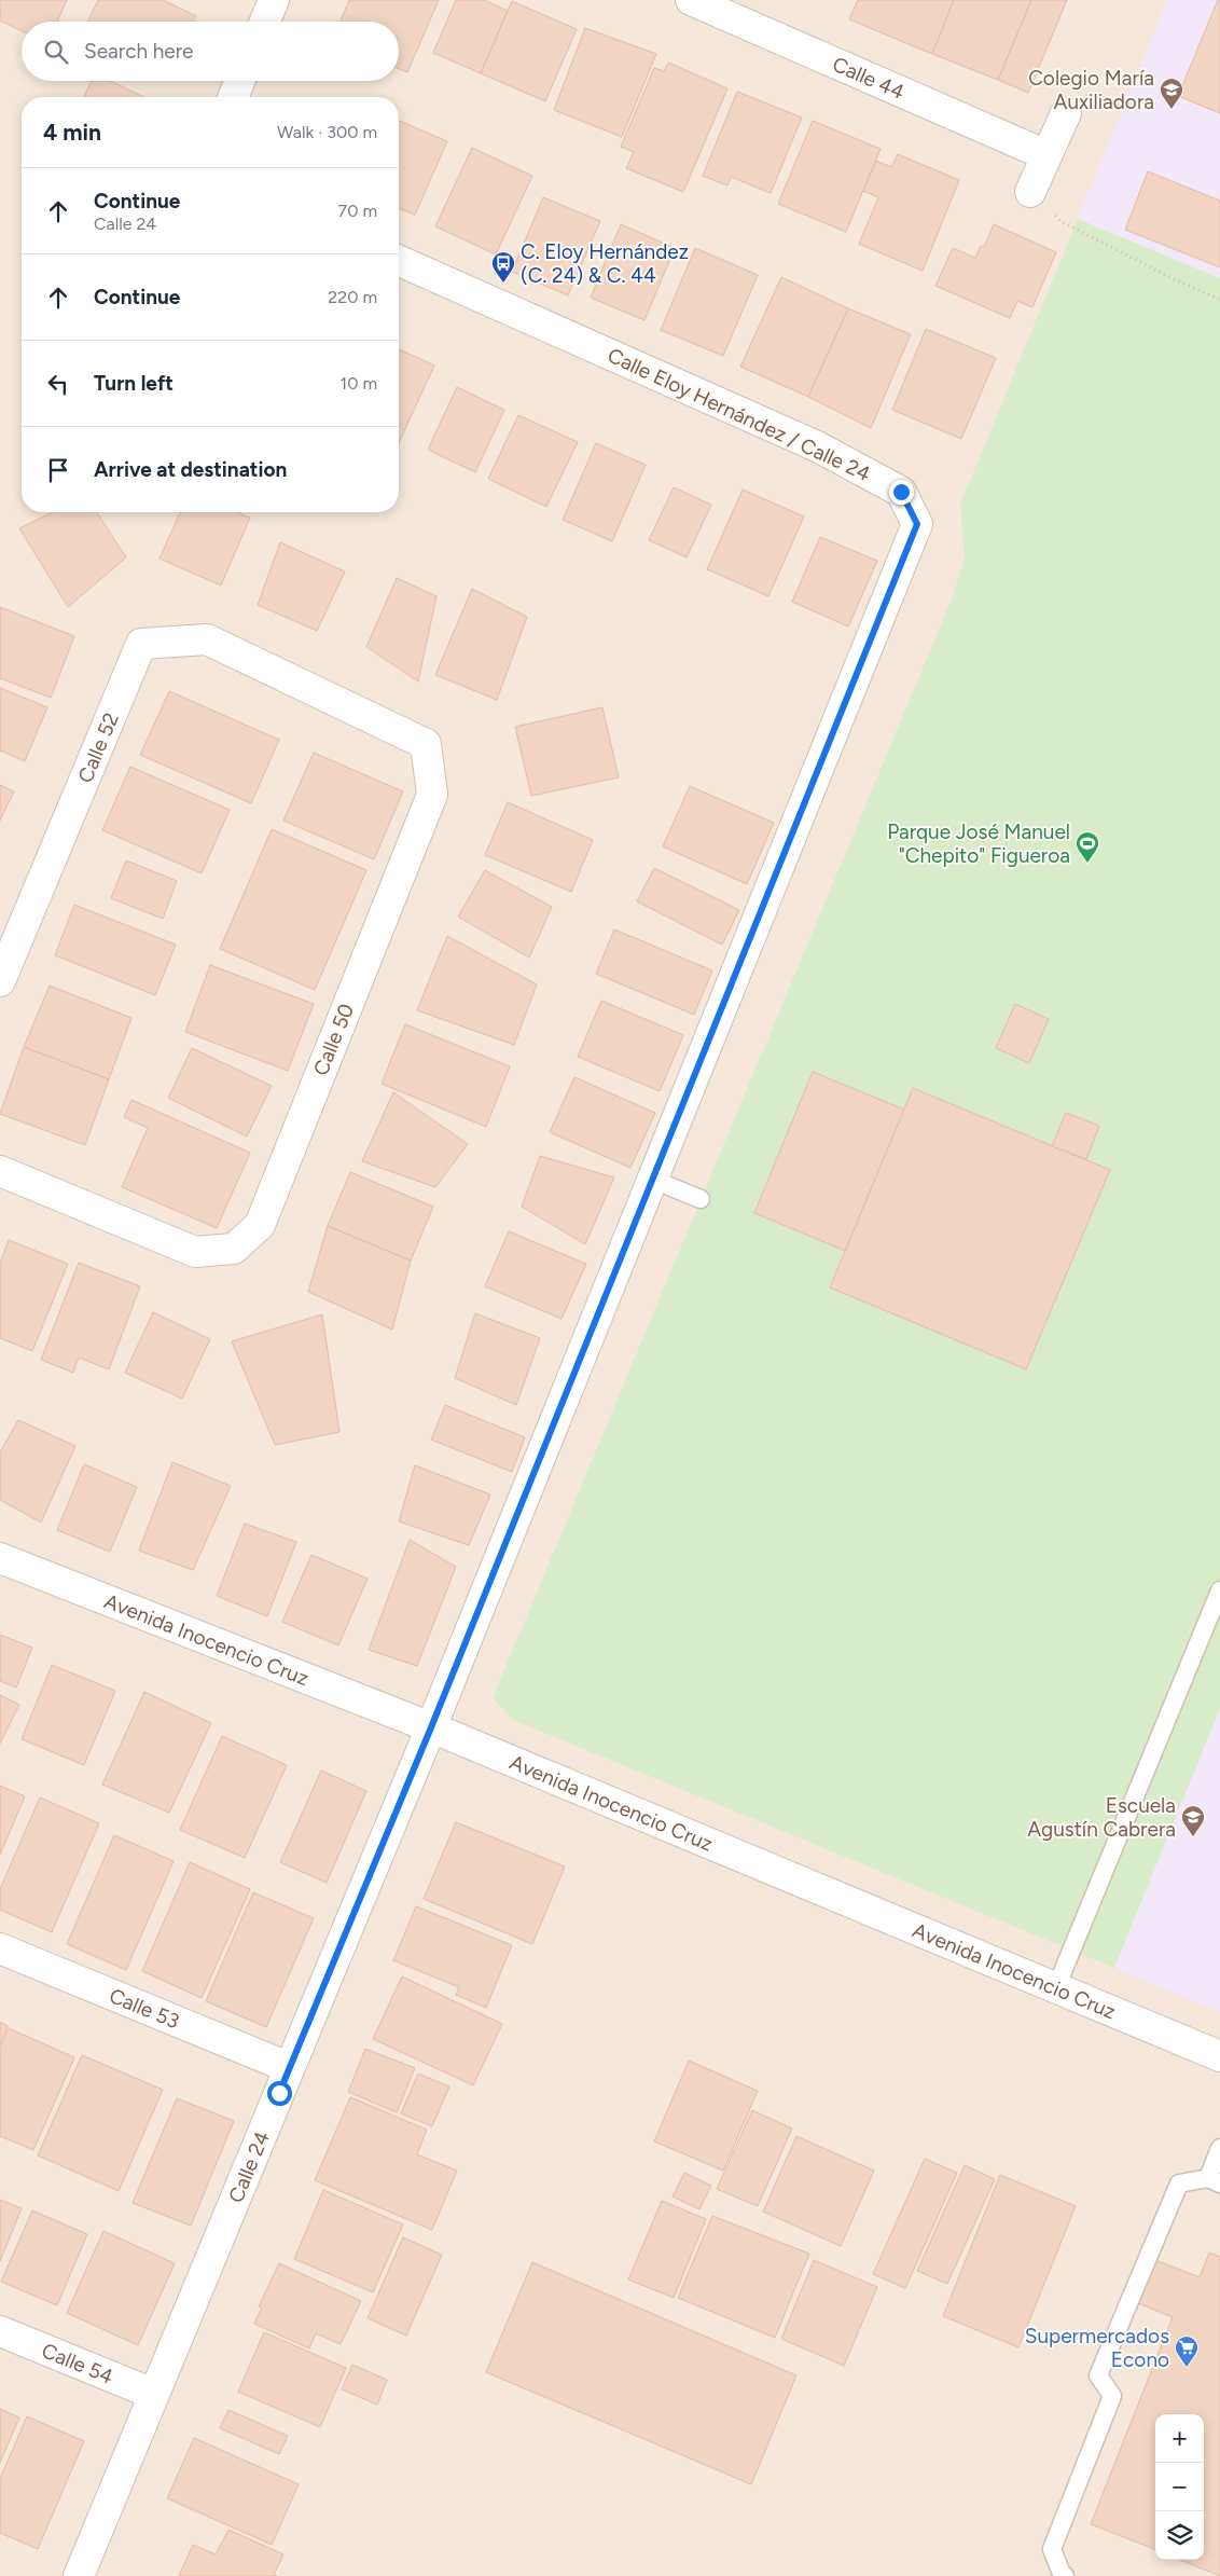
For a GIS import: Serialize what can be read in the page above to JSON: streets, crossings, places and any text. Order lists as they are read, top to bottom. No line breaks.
{"streets":{"street":["Calle 44","Calle Eloy Hernández / Calle 24","Calle 52","Calle 50","Avenida Inocencio Cruz","Calle 53","Calle 24","Calle 54"]},"crossings":[["Calle Eloy Hernández / Calle 24","Avenida Inocencio Cruz"],["Calle Eloy Hernández / Calle 24","Calle 24"],["Calle 52","Calle 50"],["Avenida Inocencio Cruz","Calle 24"],["Calle 53","Calle 24"],["Calle 24","Calle 54"]],"places":{"school or university":["Colegio María Auxiliadora","Escuela Agustín Cabrera"],"bus stop":["C. Eloy Hernández (C. 24) & C. 44"],"sports":["Parque José Manuel \"Chepito\" Figueroa"],"supermarket":["Supermercados Econo"]},"page":{"search":"Search here","heading":["4 min","Walk · 300 m"],"list":[["Continue","Calle 24","70 m"],["Continue","220 m"],["Turn left","10 m"],"Arrive at destination"],"map_buttons":["+","−"]}}
